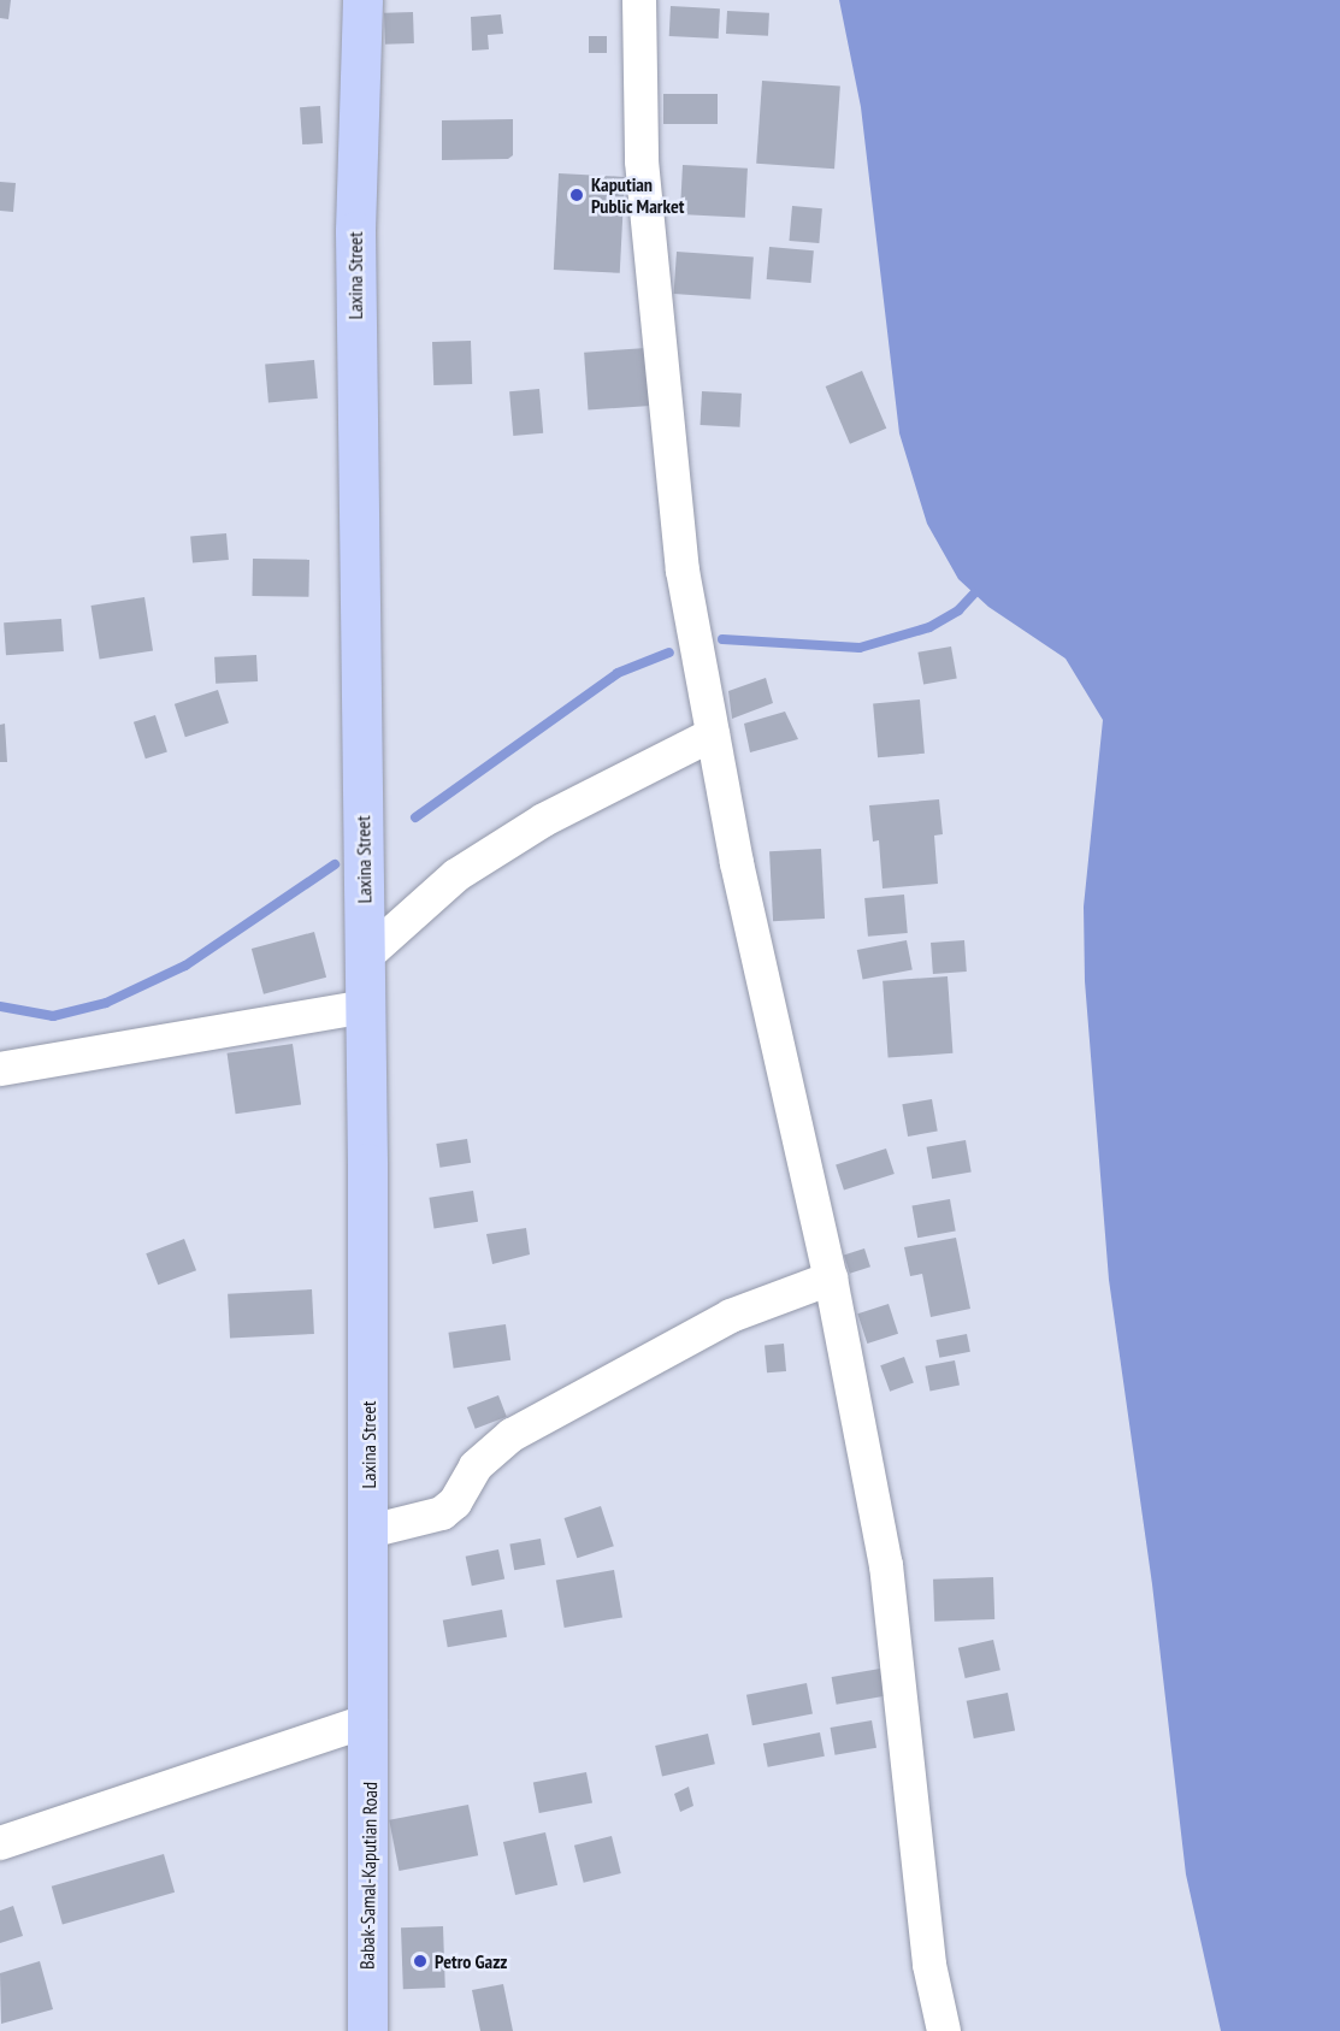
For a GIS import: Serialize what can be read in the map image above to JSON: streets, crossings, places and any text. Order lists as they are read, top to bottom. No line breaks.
{"streets":{"main road":["Laxina Street","Babak-Samal-Kaputian Road"]},"crossings":[["Laxina Street","Babak-Samal-Kaputian Road"]],"places":["Kaputian Public Market","Petro Gazz"]}
